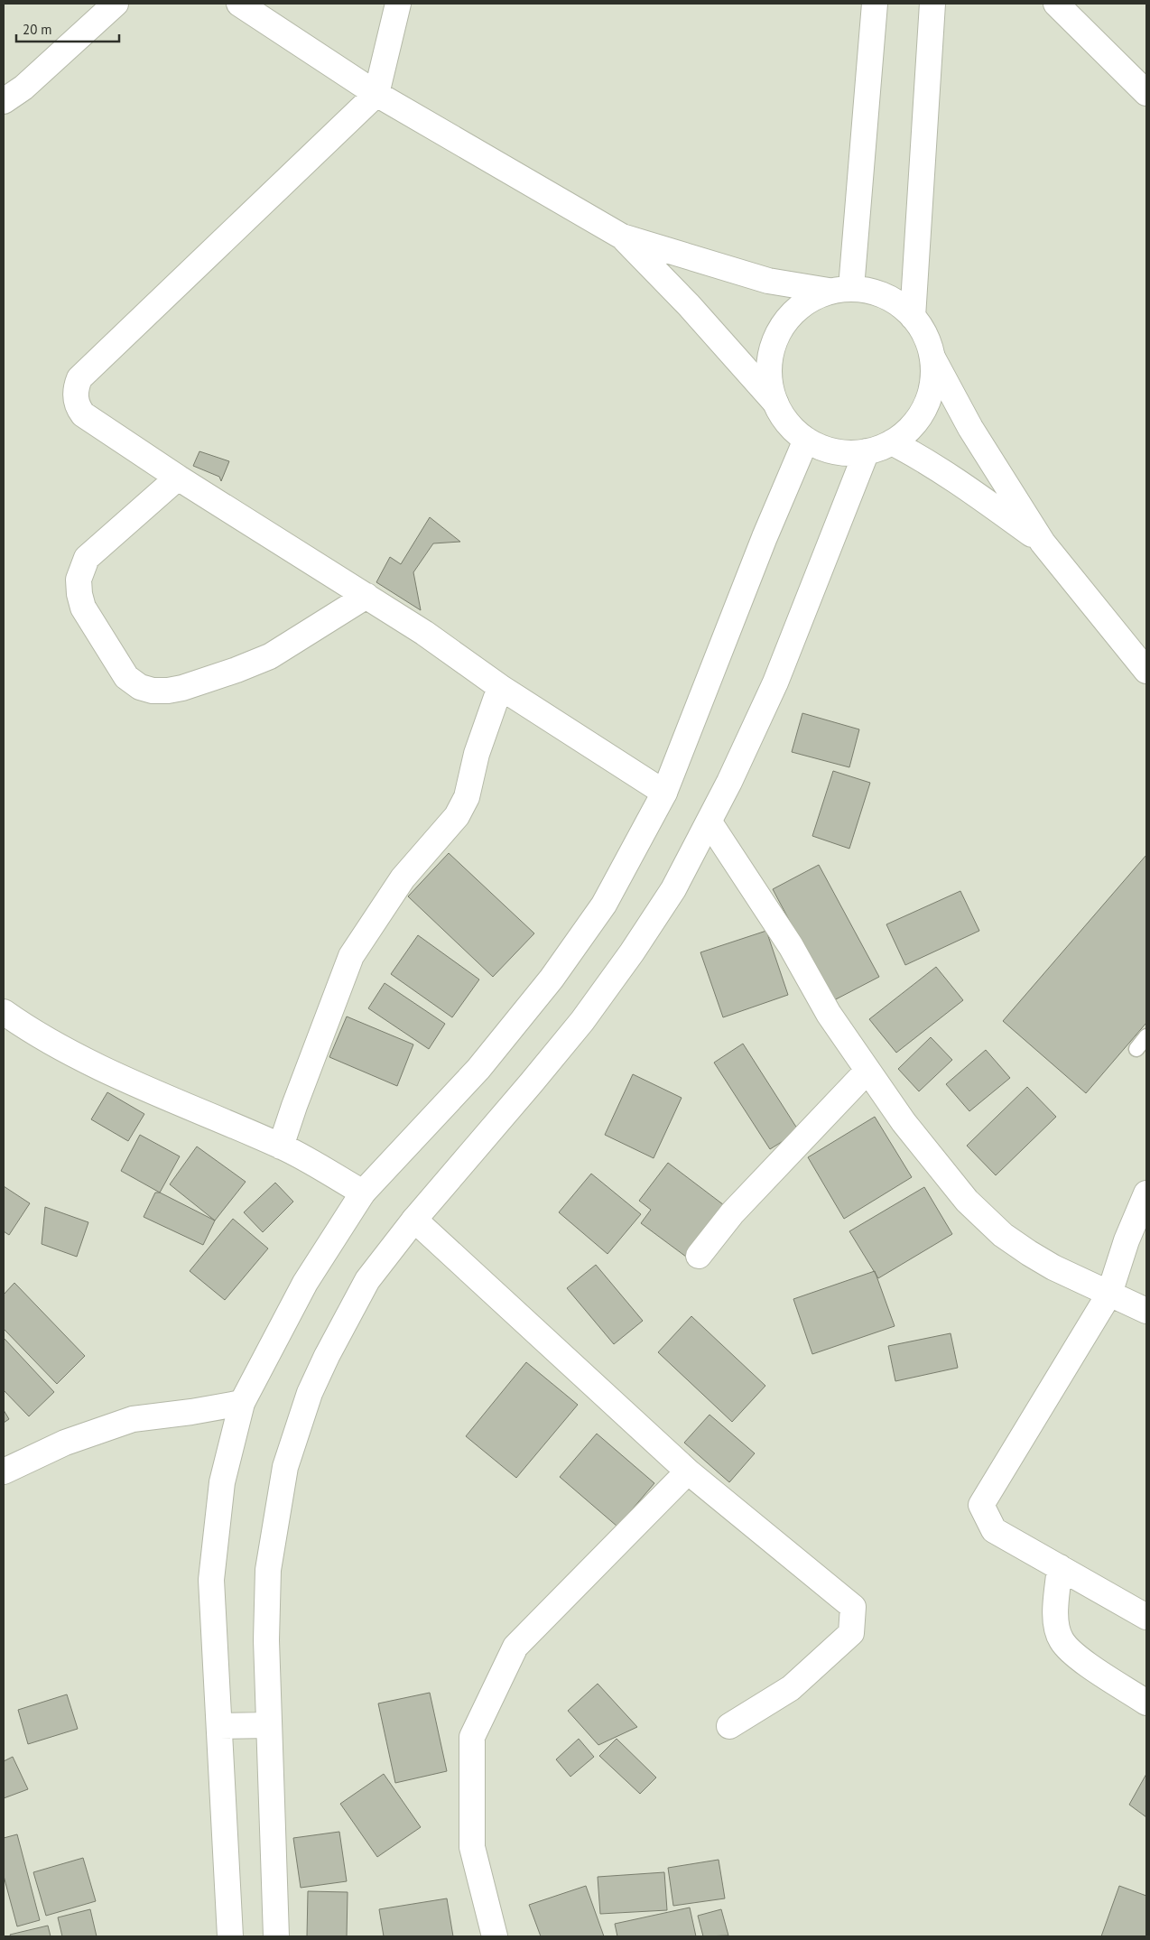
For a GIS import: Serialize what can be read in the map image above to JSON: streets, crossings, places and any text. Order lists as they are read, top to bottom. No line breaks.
{"scale_bar":"20 m"}
